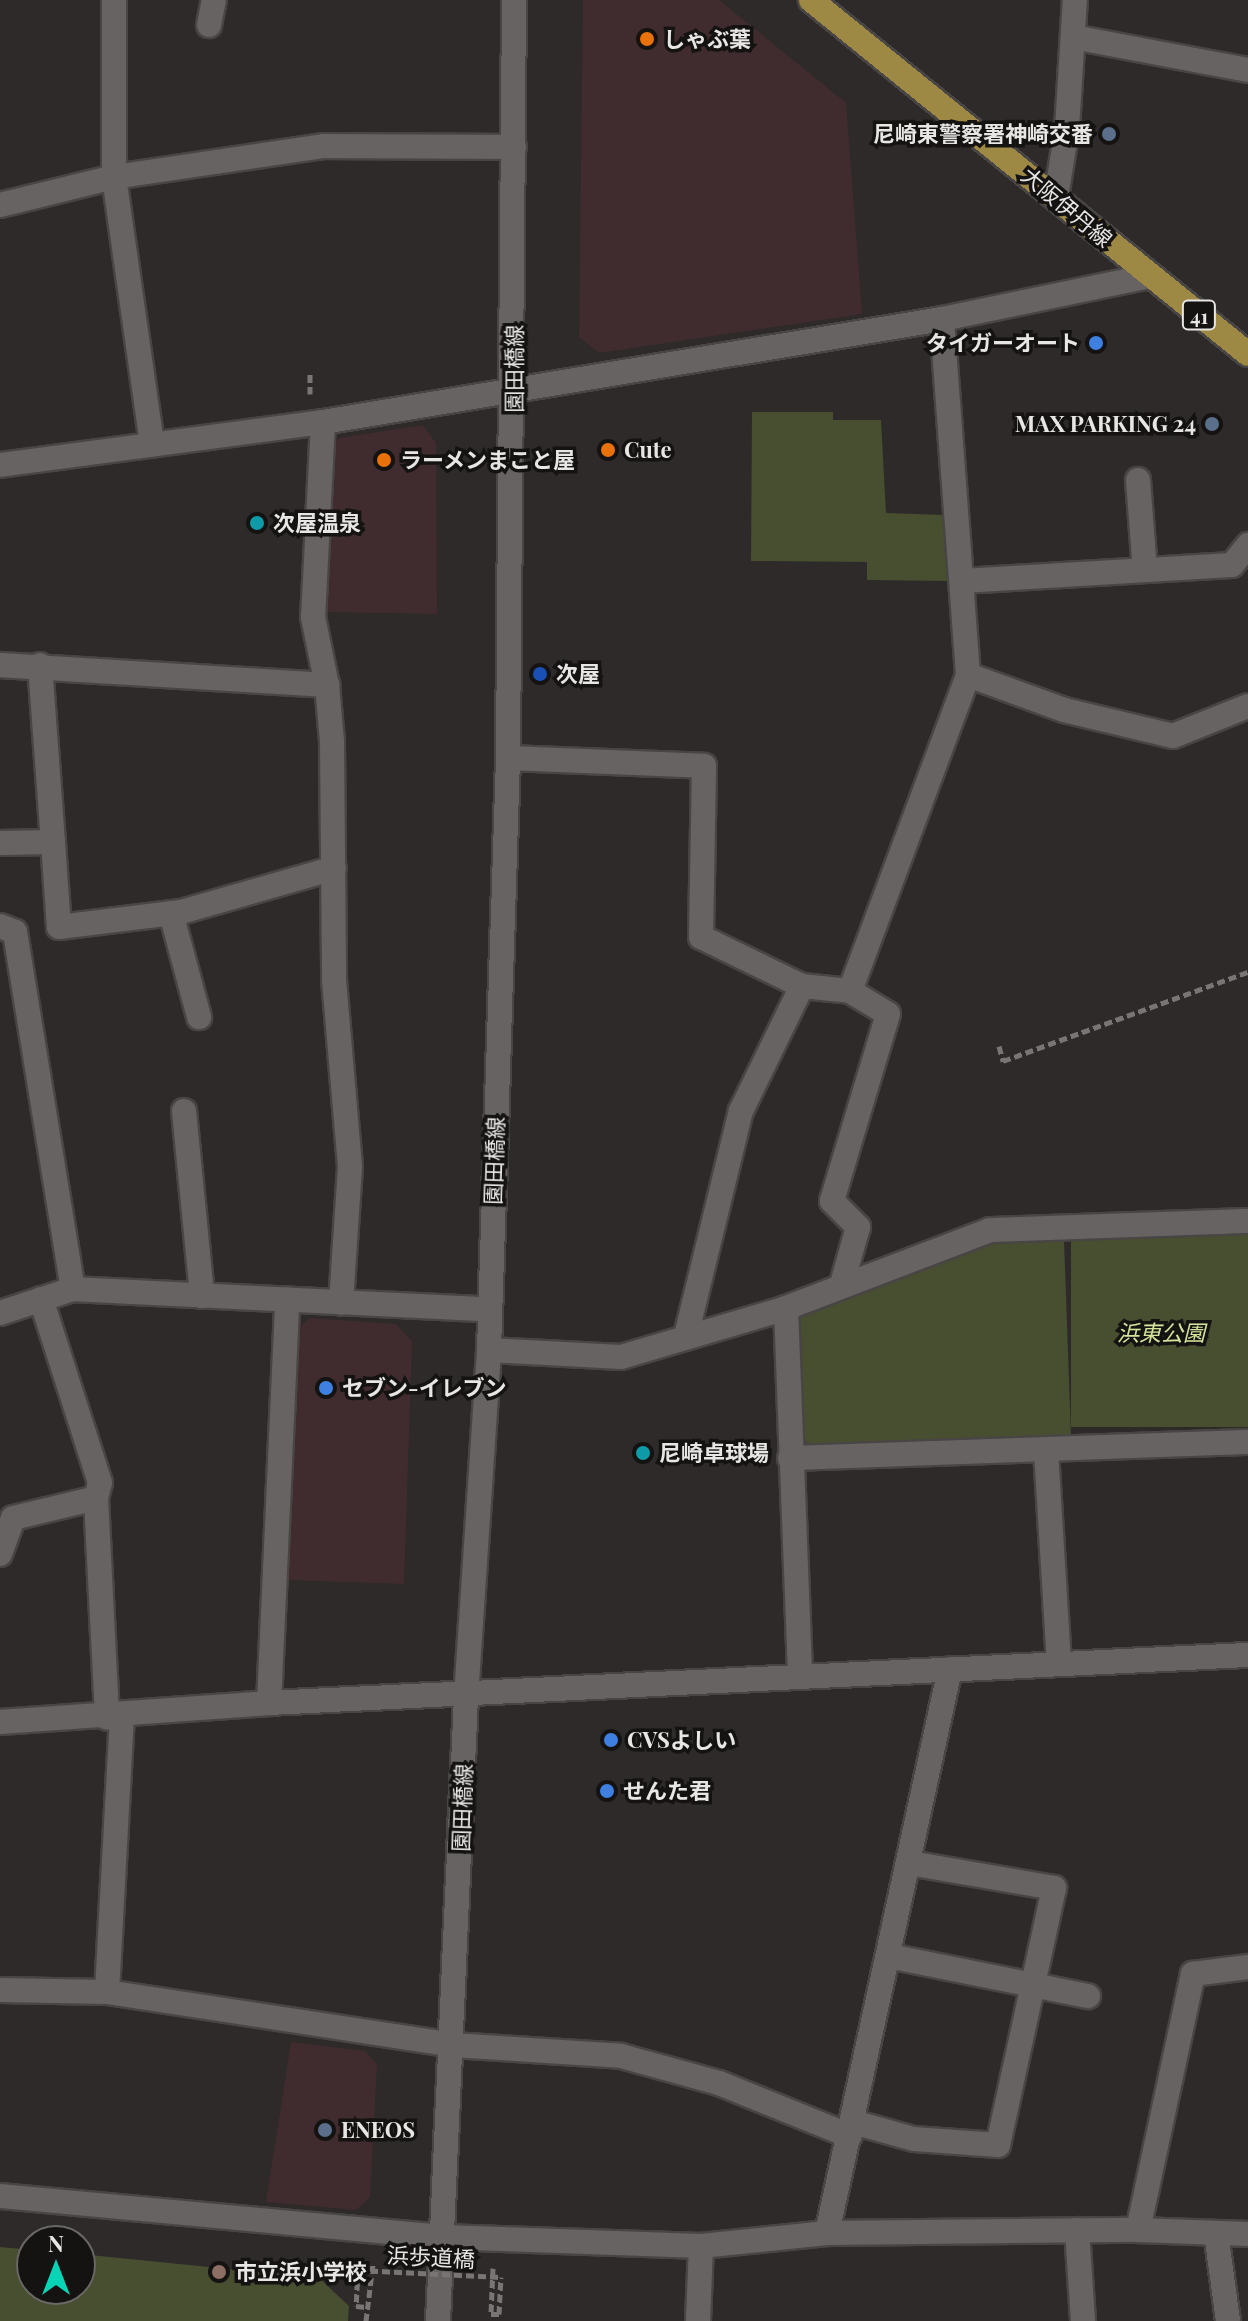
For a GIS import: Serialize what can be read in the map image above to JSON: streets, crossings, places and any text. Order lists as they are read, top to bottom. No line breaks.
{"streets":{"main road":["大阪伊丹線","41"],"street":["園田橋線"],"path":["浜歩道橋"]},"parks":["浜東公園"],"places":["しゃぶ葉","尼崎東警察署神崎交番","タイガーオート","MAX PARKING 24","Cute","ラーメンまこと屋","次屋温泉","次屋","セブン-イレブン","尼崎卓球場","CVSよしい","せんた君","ENEOS","市立浜小学校"],"north":"top"}
